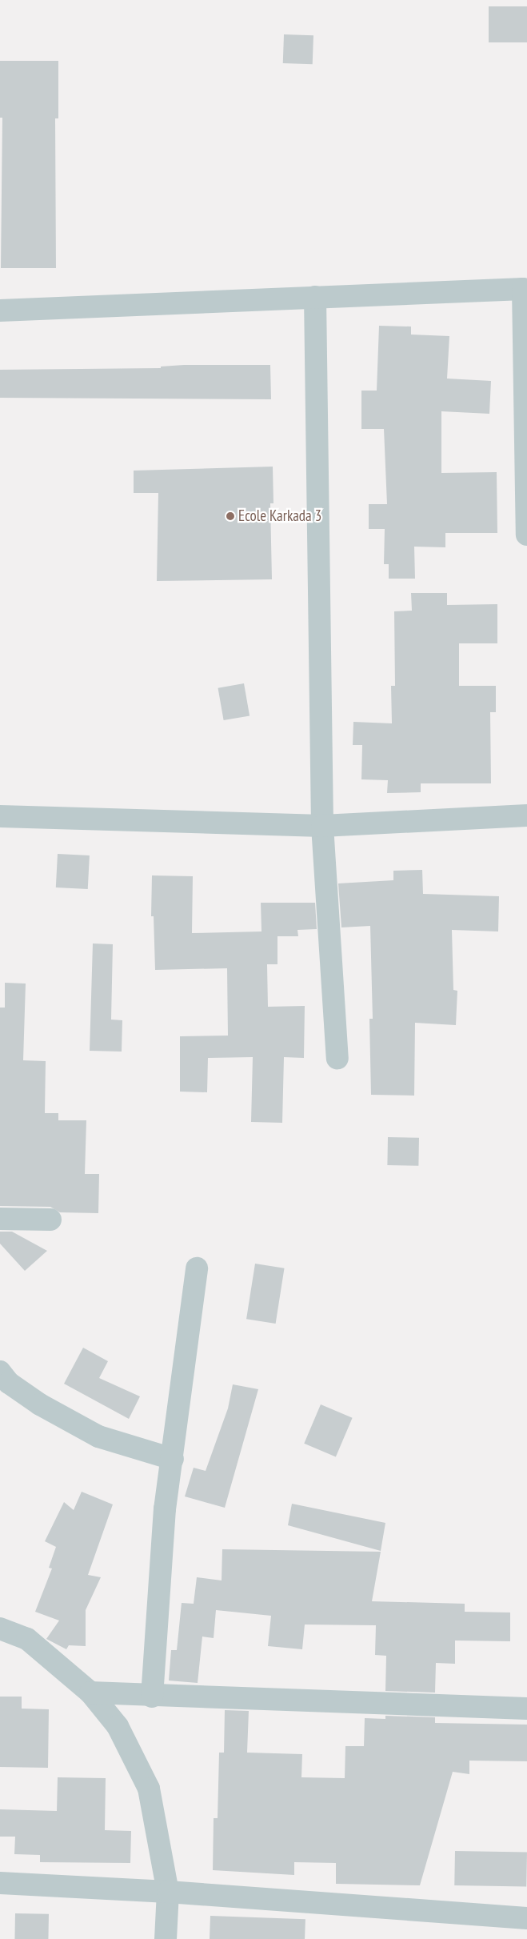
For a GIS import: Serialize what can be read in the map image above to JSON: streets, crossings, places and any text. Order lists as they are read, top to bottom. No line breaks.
{"places":["Ecole Karkada 3"]}
